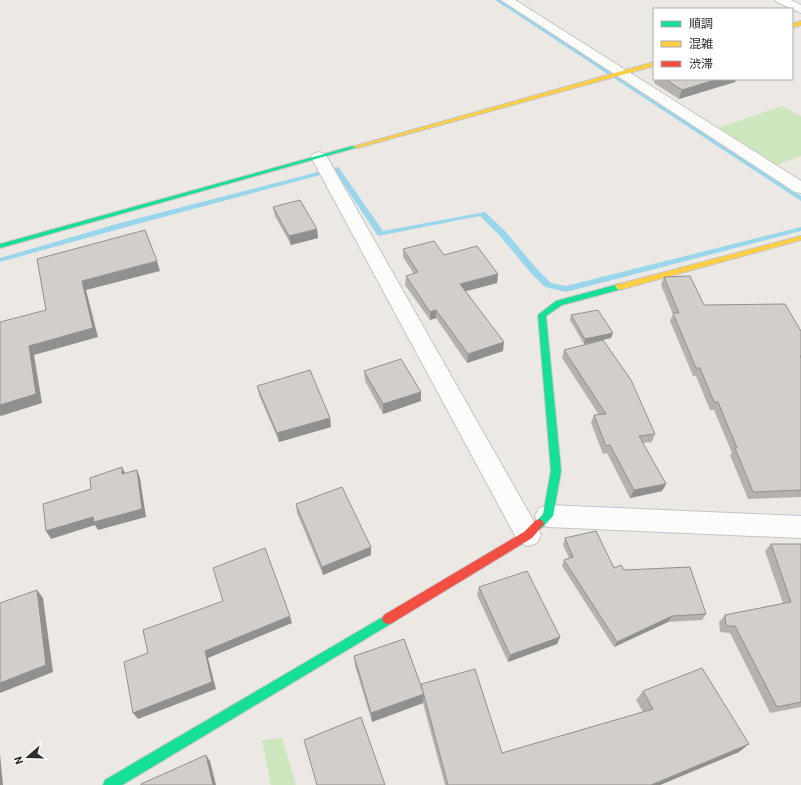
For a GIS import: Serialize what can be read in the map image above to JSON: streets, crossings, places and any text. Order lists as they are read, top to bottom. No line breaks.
{"legend":["順調","混雑","渋滞"],"north":"left"}
